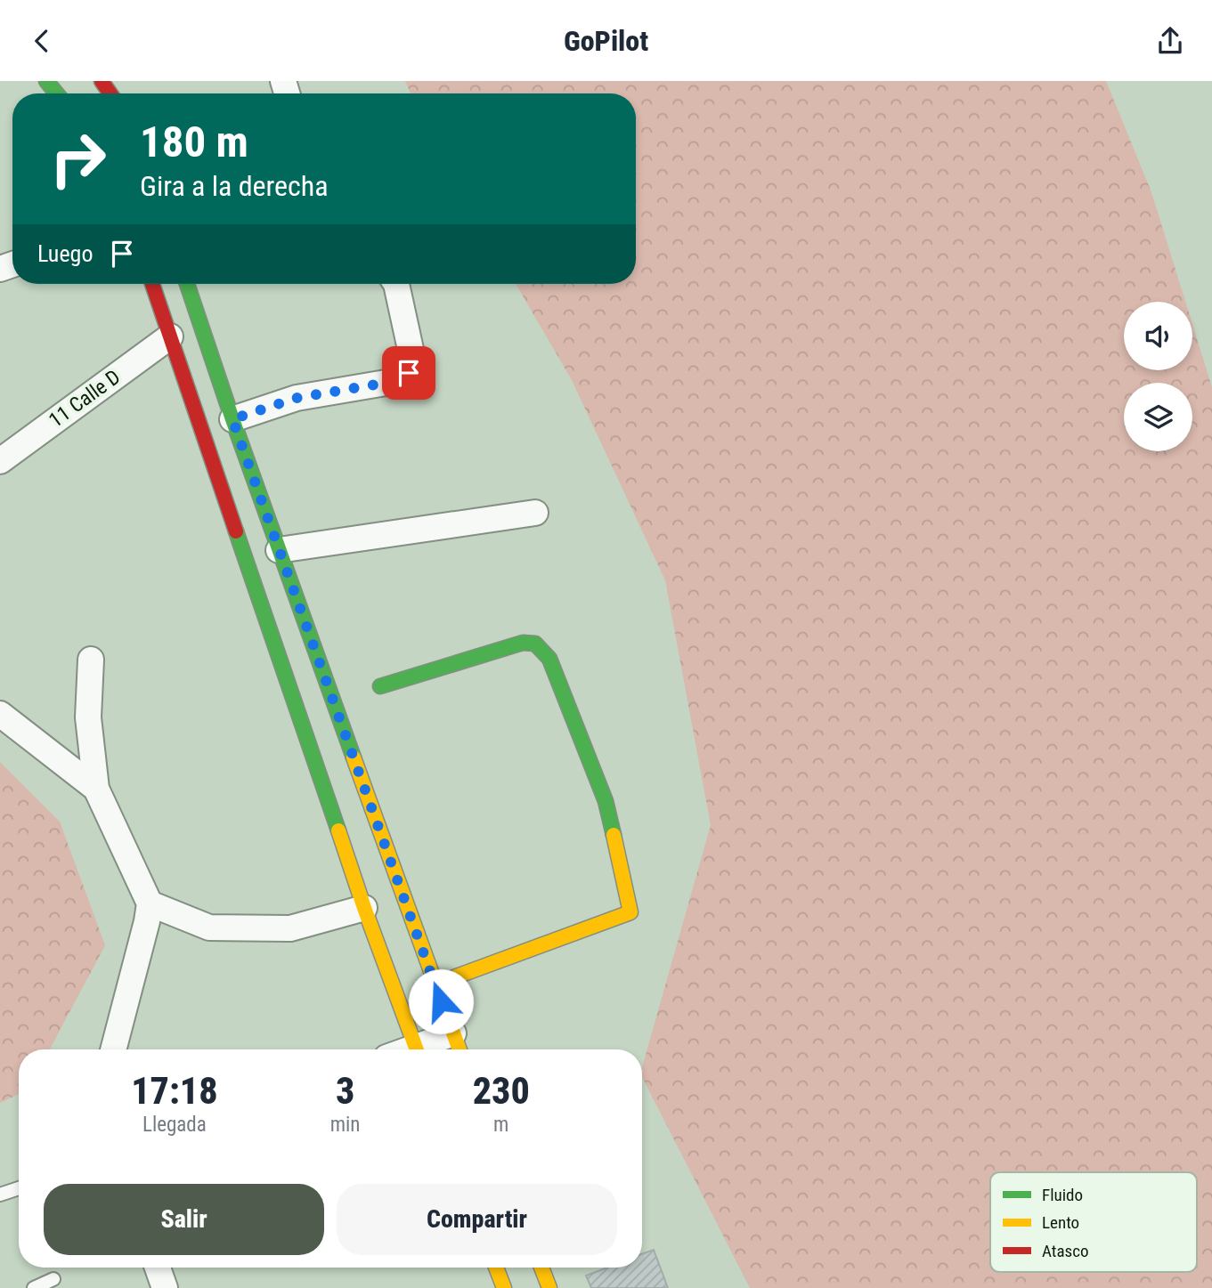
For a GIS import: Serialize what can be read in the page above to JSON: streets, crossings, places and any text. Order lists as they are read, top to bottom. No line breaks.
{"streets":{"street":["11 Calle D"]},"legend":["Fluido","Lento","Atasco"],"page":{"header":"GoPilot","turn":["180 m","Gira a la derecha"],"then":"Luego","eta":["17:18","Llegada","3","min","230","m"],"buttons":["Salir","Compartir"]}}
